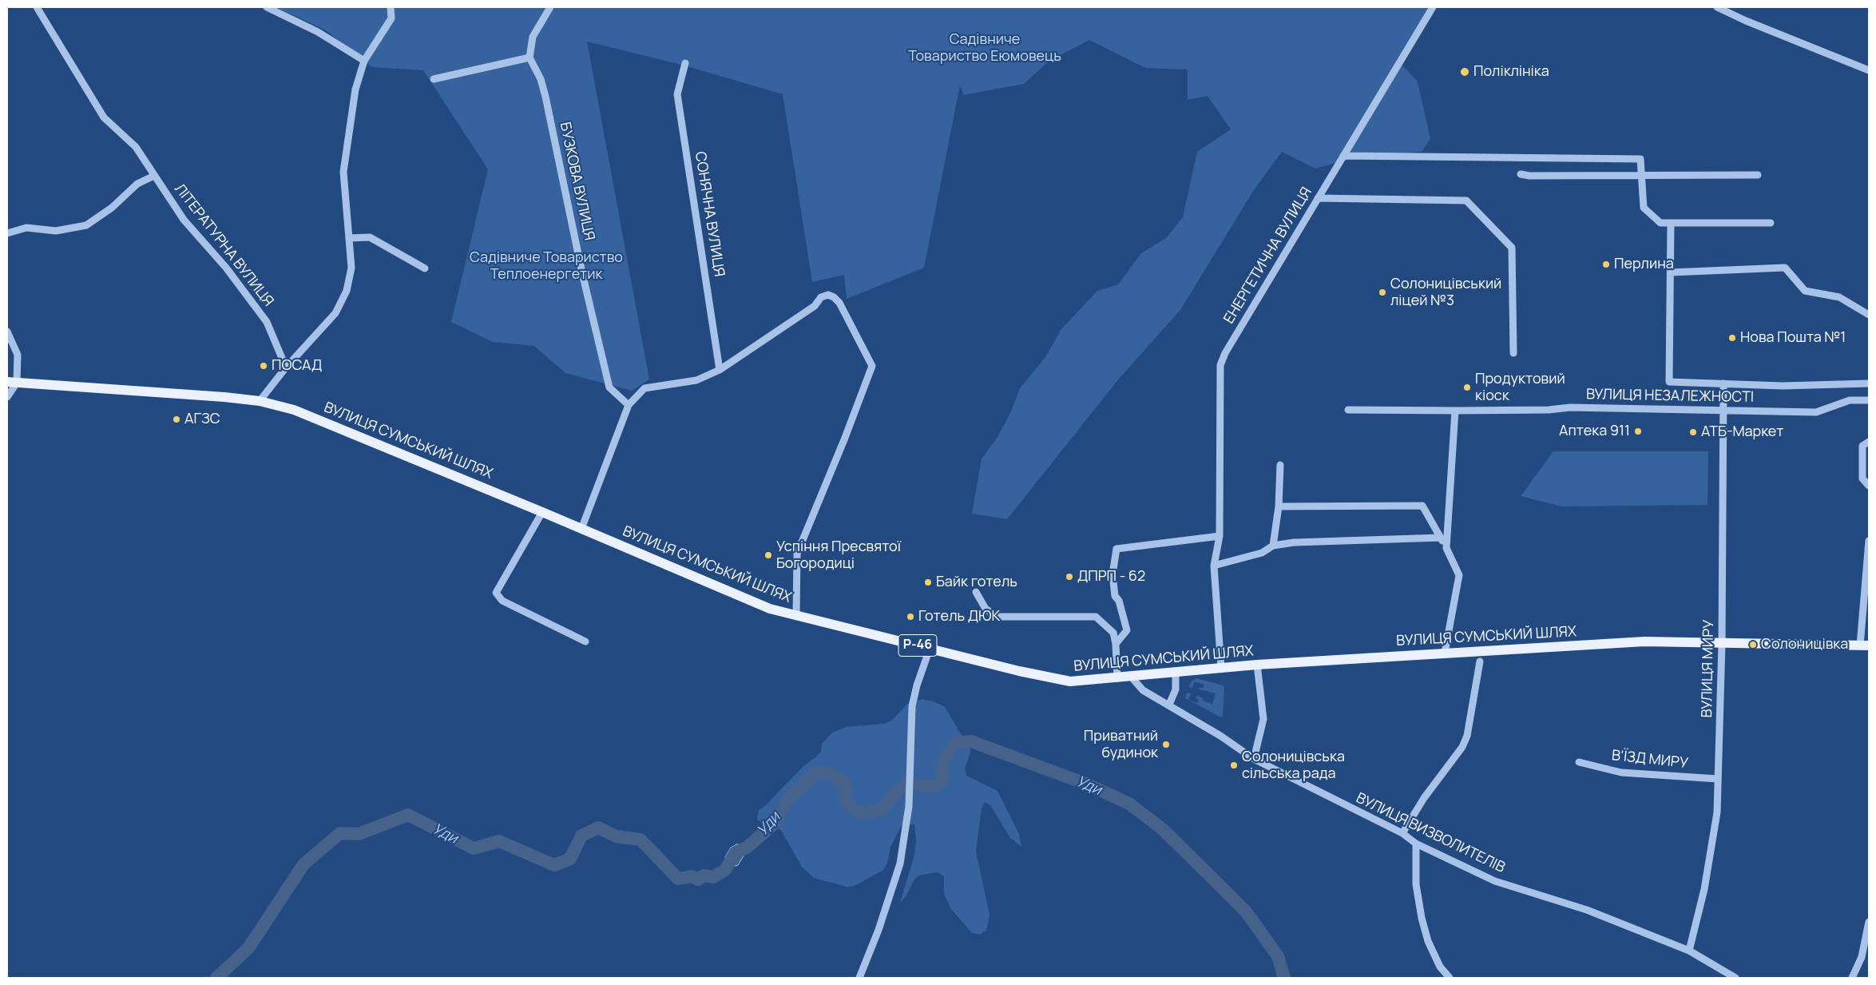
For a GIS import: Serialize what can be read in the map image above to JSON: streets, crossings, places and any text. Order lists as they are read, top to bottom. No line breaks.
{"streets":{"main road":["ВУЛИЦЯ СУМСЬКИЙ ШЛЯХ","Р-46"],"street":["БУЗКОВА ВУЛИЦЯ","СОНЯЧНА ВУЛИЦЯ","ЛІТЕРАТУРНА ВУЛИЦЯ","ЕНЕРГЕТИЧНА ВУЛИЦЯ","ВУЛИЦЯ НЕЗАЛЕЖНОСТІ","ВУЛИЦЯ МИРУ","В'ЇЗД МИРУ","ВУЛИЦЯ ВИЗВОЛИТЕЛІВ"]},"crossings":[["ЕНЕРГЕТИЧНА ВУЛИЦЯ","ВУЛИЦЯ СУМСЬКИЙ ШЛЯХ"],["ВУЛИЦЯ НЕЗАЛЕЖНОСТІ","ВУЛИЦЯ МИРУ"],["ВУЛИЦЯ СУМСЬКИЙ ШЛЯХ","ВУЛИЦЯ МИРУ"],["ВУЛИЦЯ СУМСЬКИЙ ШЛЯХ","ВУЛИЦЯ ВИЗВОЛИТЕЛІВ"],["ВУЛИЦЯ МИРУ","В'ЇЗД МИРУ"],["ВУЛИЦЯ МИРУ","ВУЛИЦЯ ВИЗВОЛИТЕЛІВ"]],"water":["Уди"],"parks":["Садівниче Товариство Еюмовець","Садівниче Товариство Теплоенергетик"],"places":["Поліклініка","Перлина","Солоницівський ліцей №3","Нова Пошта №1","ПОСАД","Продуктовий кіоск","АГЗС","Аптека 911","АТБ-Маркет","Успіння Пресвятої Богородиці","ДПРП - 62","Байк готель","Готель ДЮК","Солоницівка","Приватний будинок","Солоницівська сільська рада"]}
